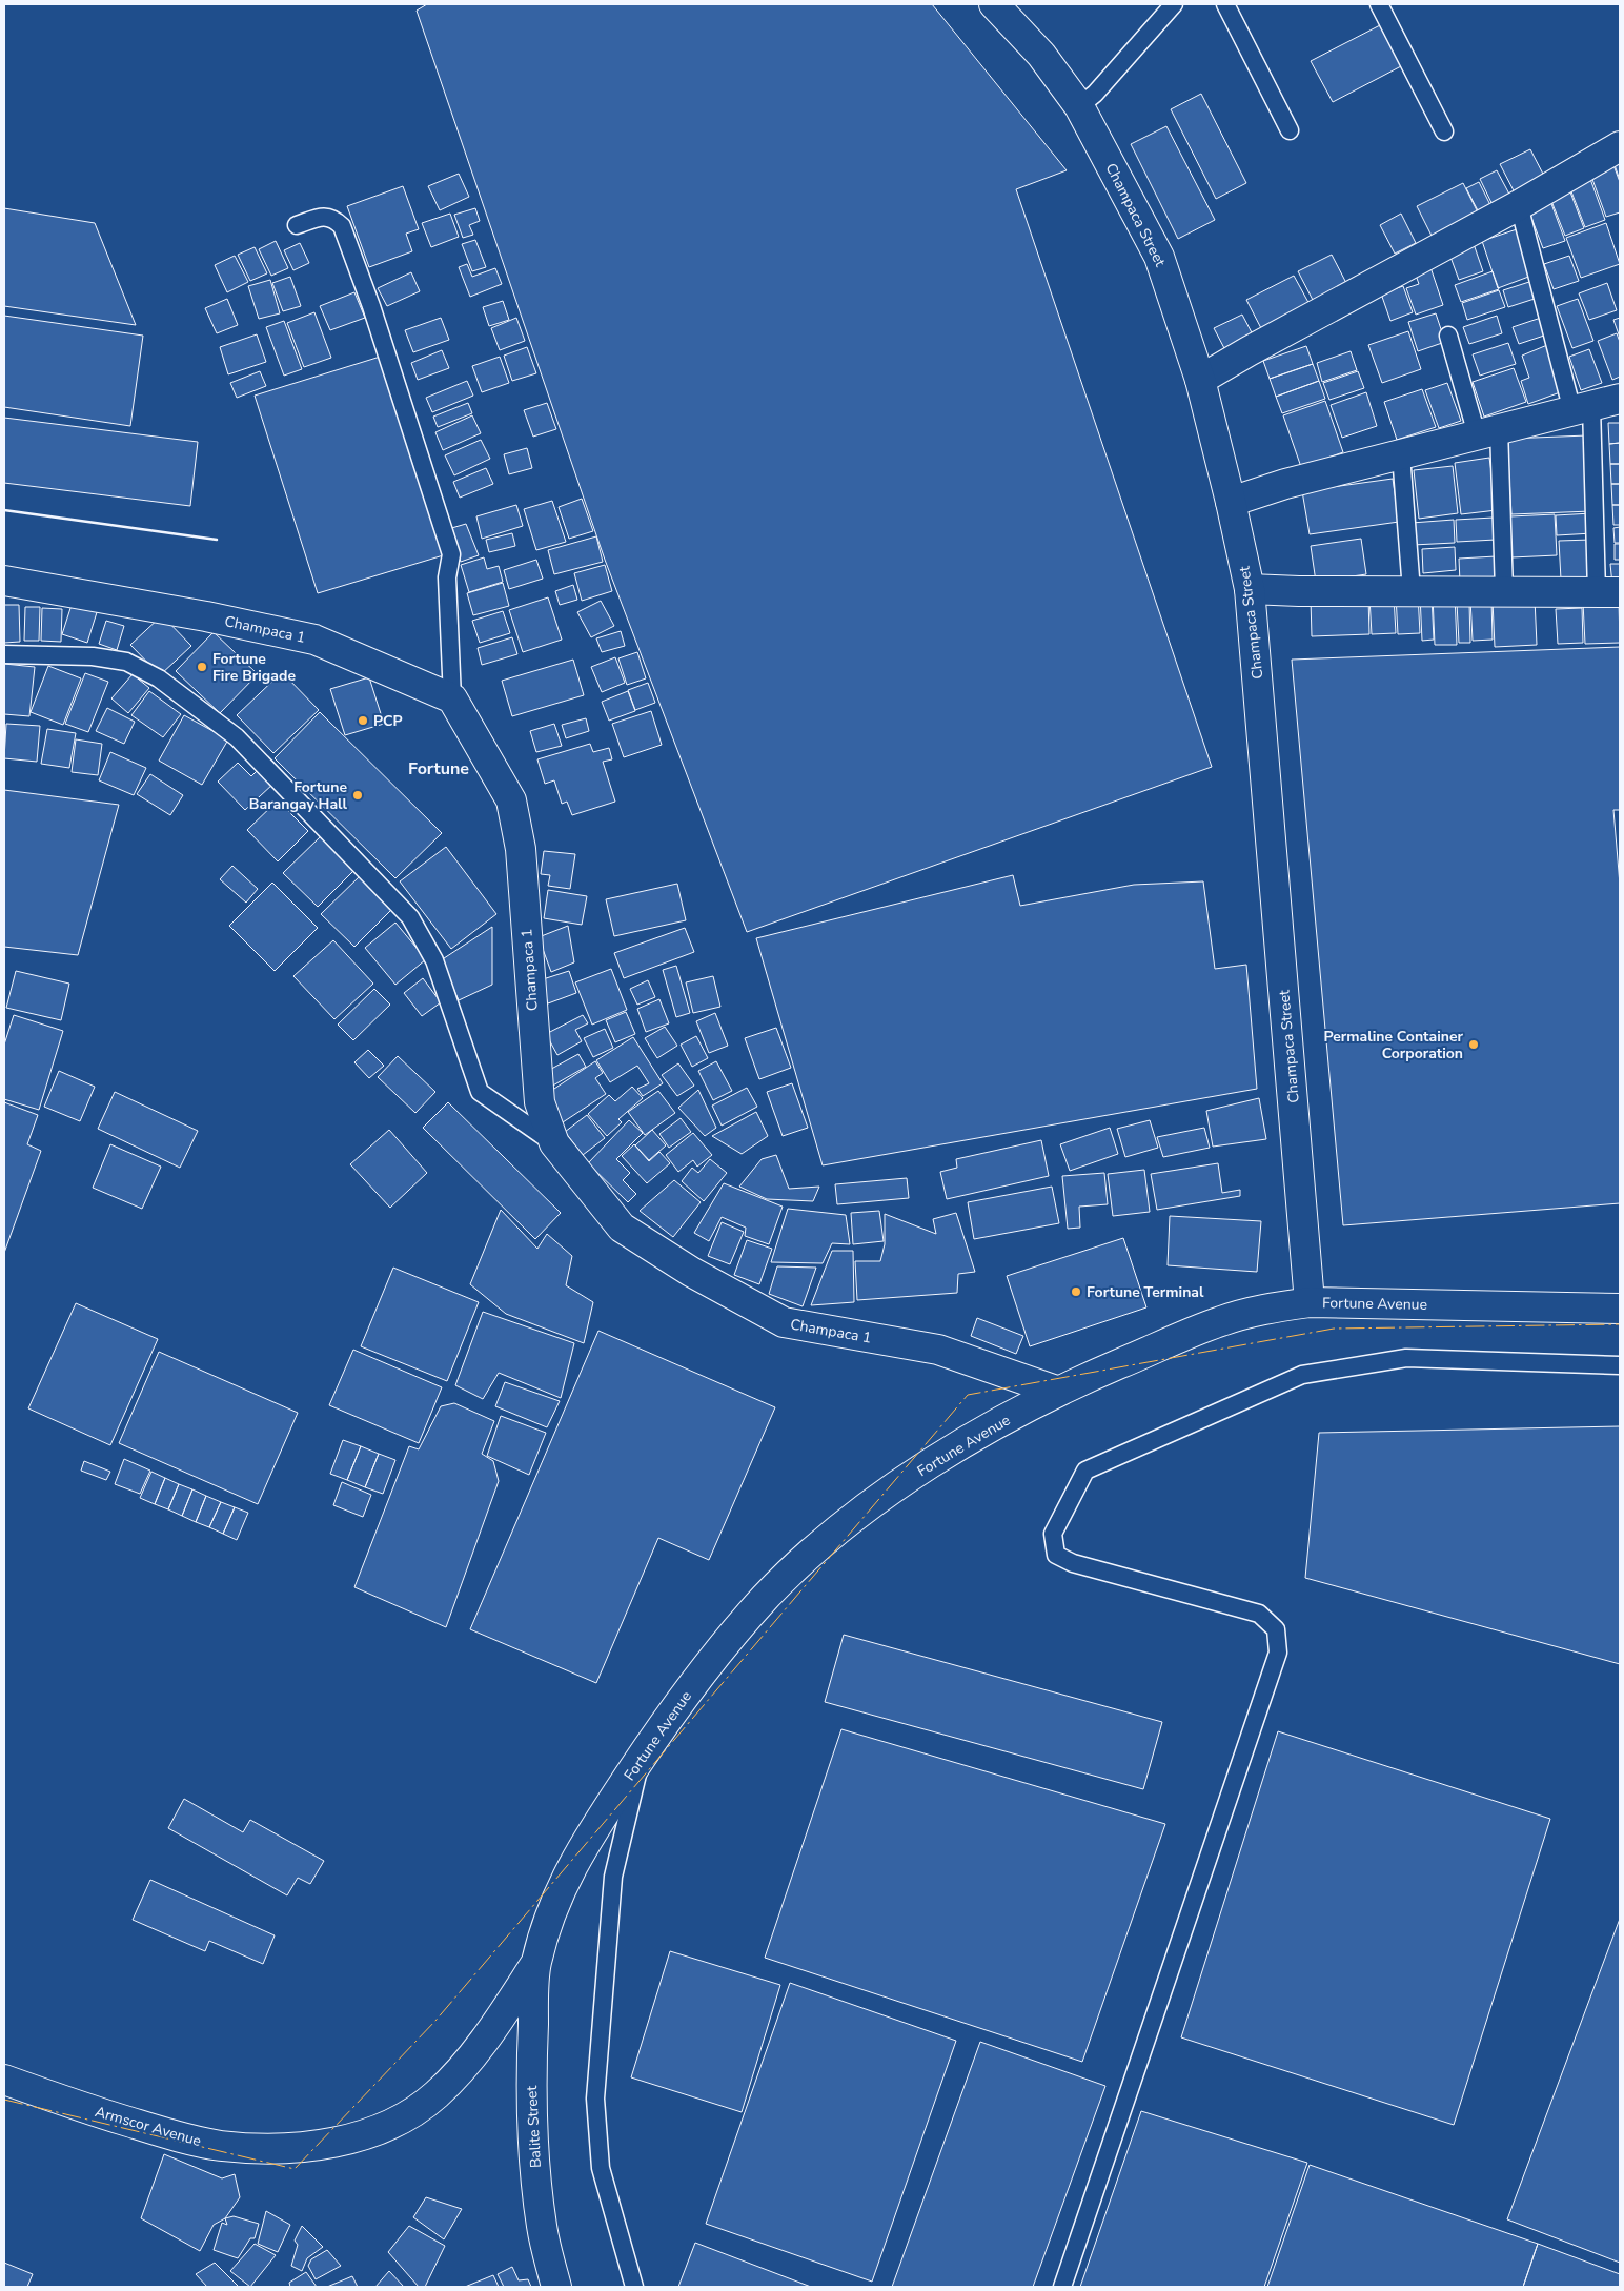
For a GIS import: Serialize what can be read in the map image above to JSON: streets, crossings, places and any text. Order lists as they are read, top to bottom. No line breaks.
{"streets":{"street":["Champaca Street","Champaca 1","Fortune Avenue","Armscor Avenue","Balite Street"]},"crossings":[["Champaca Street","Fortune Avenue"],["Champaca 1","Fortune Avenue"],["Fortune Avenue","Armscor Avenue"],["Fortune Avenue","Balite Street"],["Armscor Avenue","Balite Street"]],"districts":["Fortune"],"places":["Fortune Fire Brigade","PCP","Fortune Barangay Hall","Permaline Container Corporation","Fortune Terminal"]}
